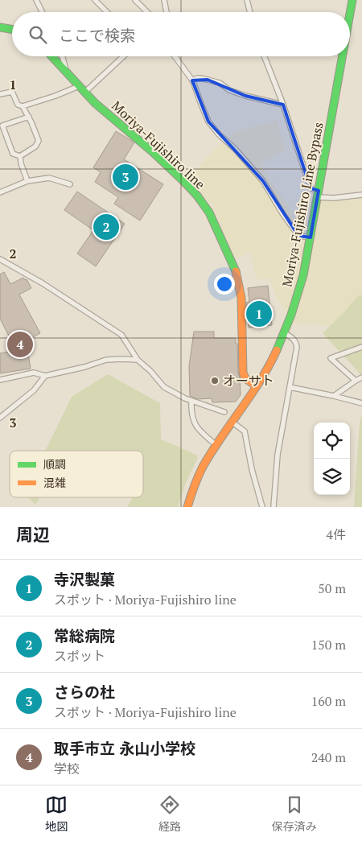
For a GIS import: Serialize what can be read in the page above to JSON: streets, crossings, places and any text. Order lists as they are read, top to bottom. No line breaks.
{"streets":{"main road":["Moriya-Fujishiro line","Moriya-Fujishiro Line Bypass"]},"crossings":[["Moriya-Fujishiro line","Moriya-Fujishiro Line Bypass"]],"places":["オーサト"],"legend":["順調","混雑"],"page":{"search":"ここで検索","pins":["3","2","1","4"],"heading":["周辺","4件"],"list":[{"mark":"1","name":"寺沢製菓","note":"スポット · Moriya-Fujishiro line","value":"50 m"},{"mark":"2","name":"常総病院","note":"スポット","value":"150 m"},{"mark":"3","name":"さらの杜","note":"スポット · Moriya-Fujishiro line","value":"160 m"},{"mark":"4","name":"取手市立 永山小学校","note":"学校","value":"240 m"}],"nav":["地図","経路","保存済み"]},"grid":{"rows":["1","2","3"]}}
